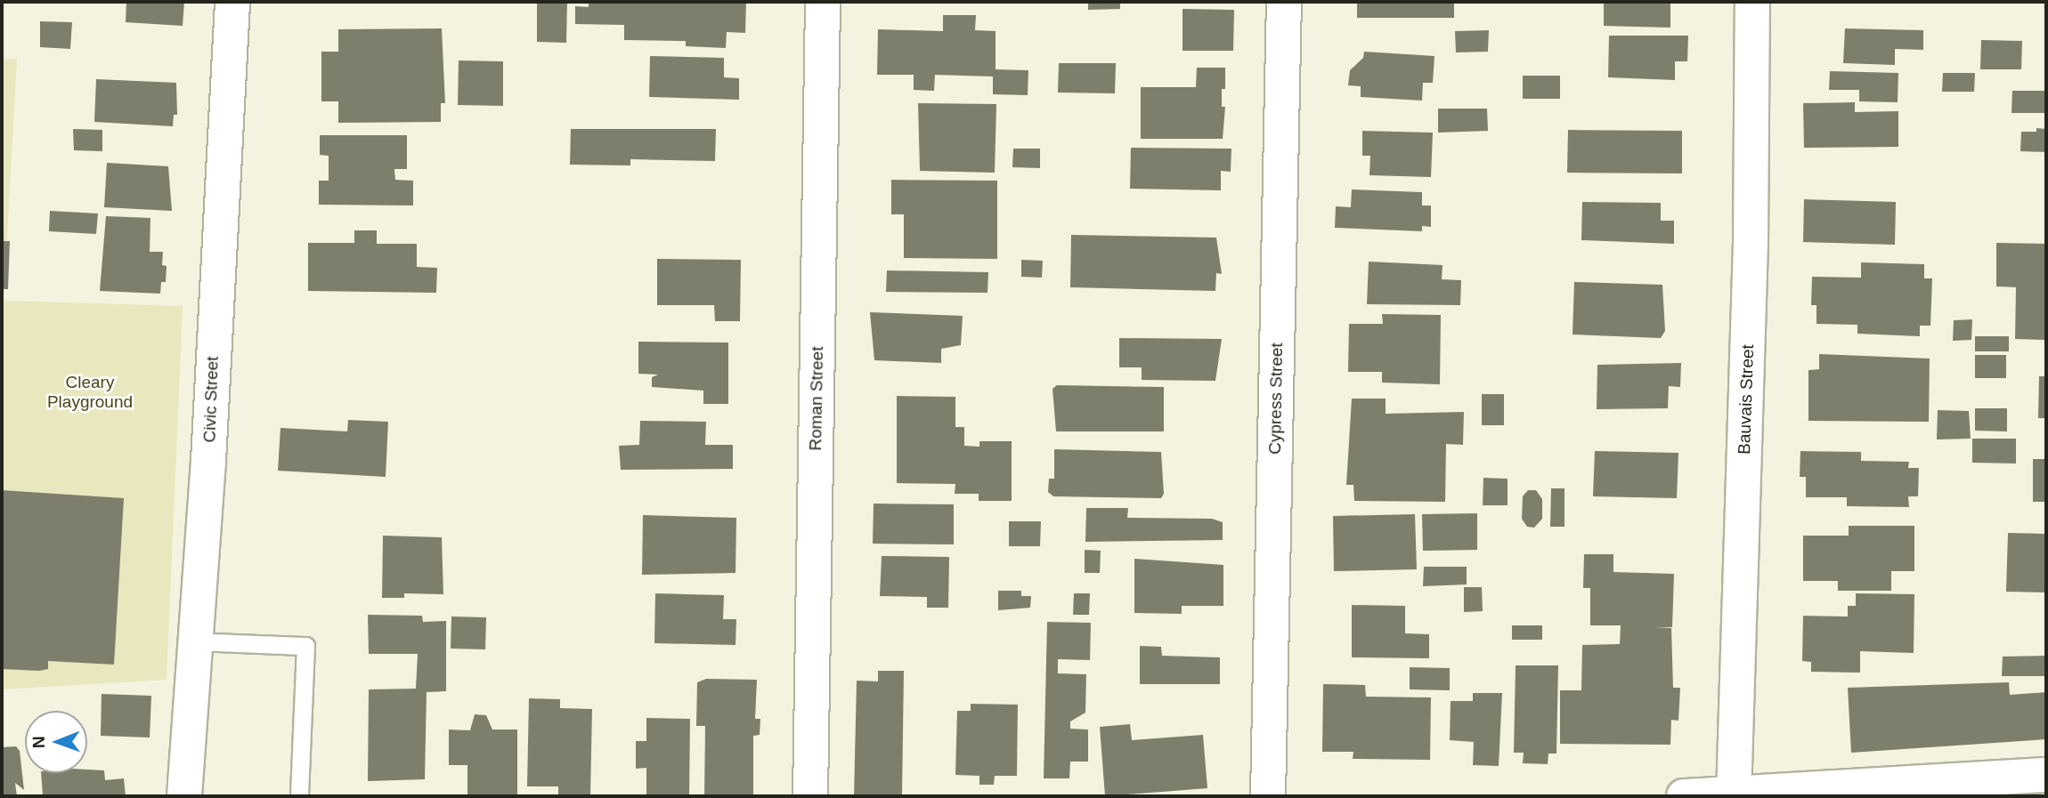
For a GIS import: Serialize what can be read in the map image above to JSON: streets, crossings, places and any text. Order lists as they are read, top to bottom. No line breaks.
{"streets":{"street":["Roman Street","Cypress Street","Civic Street","Bauvais Street"]},"parks":["Cleary Playground"],"north":"left"}
